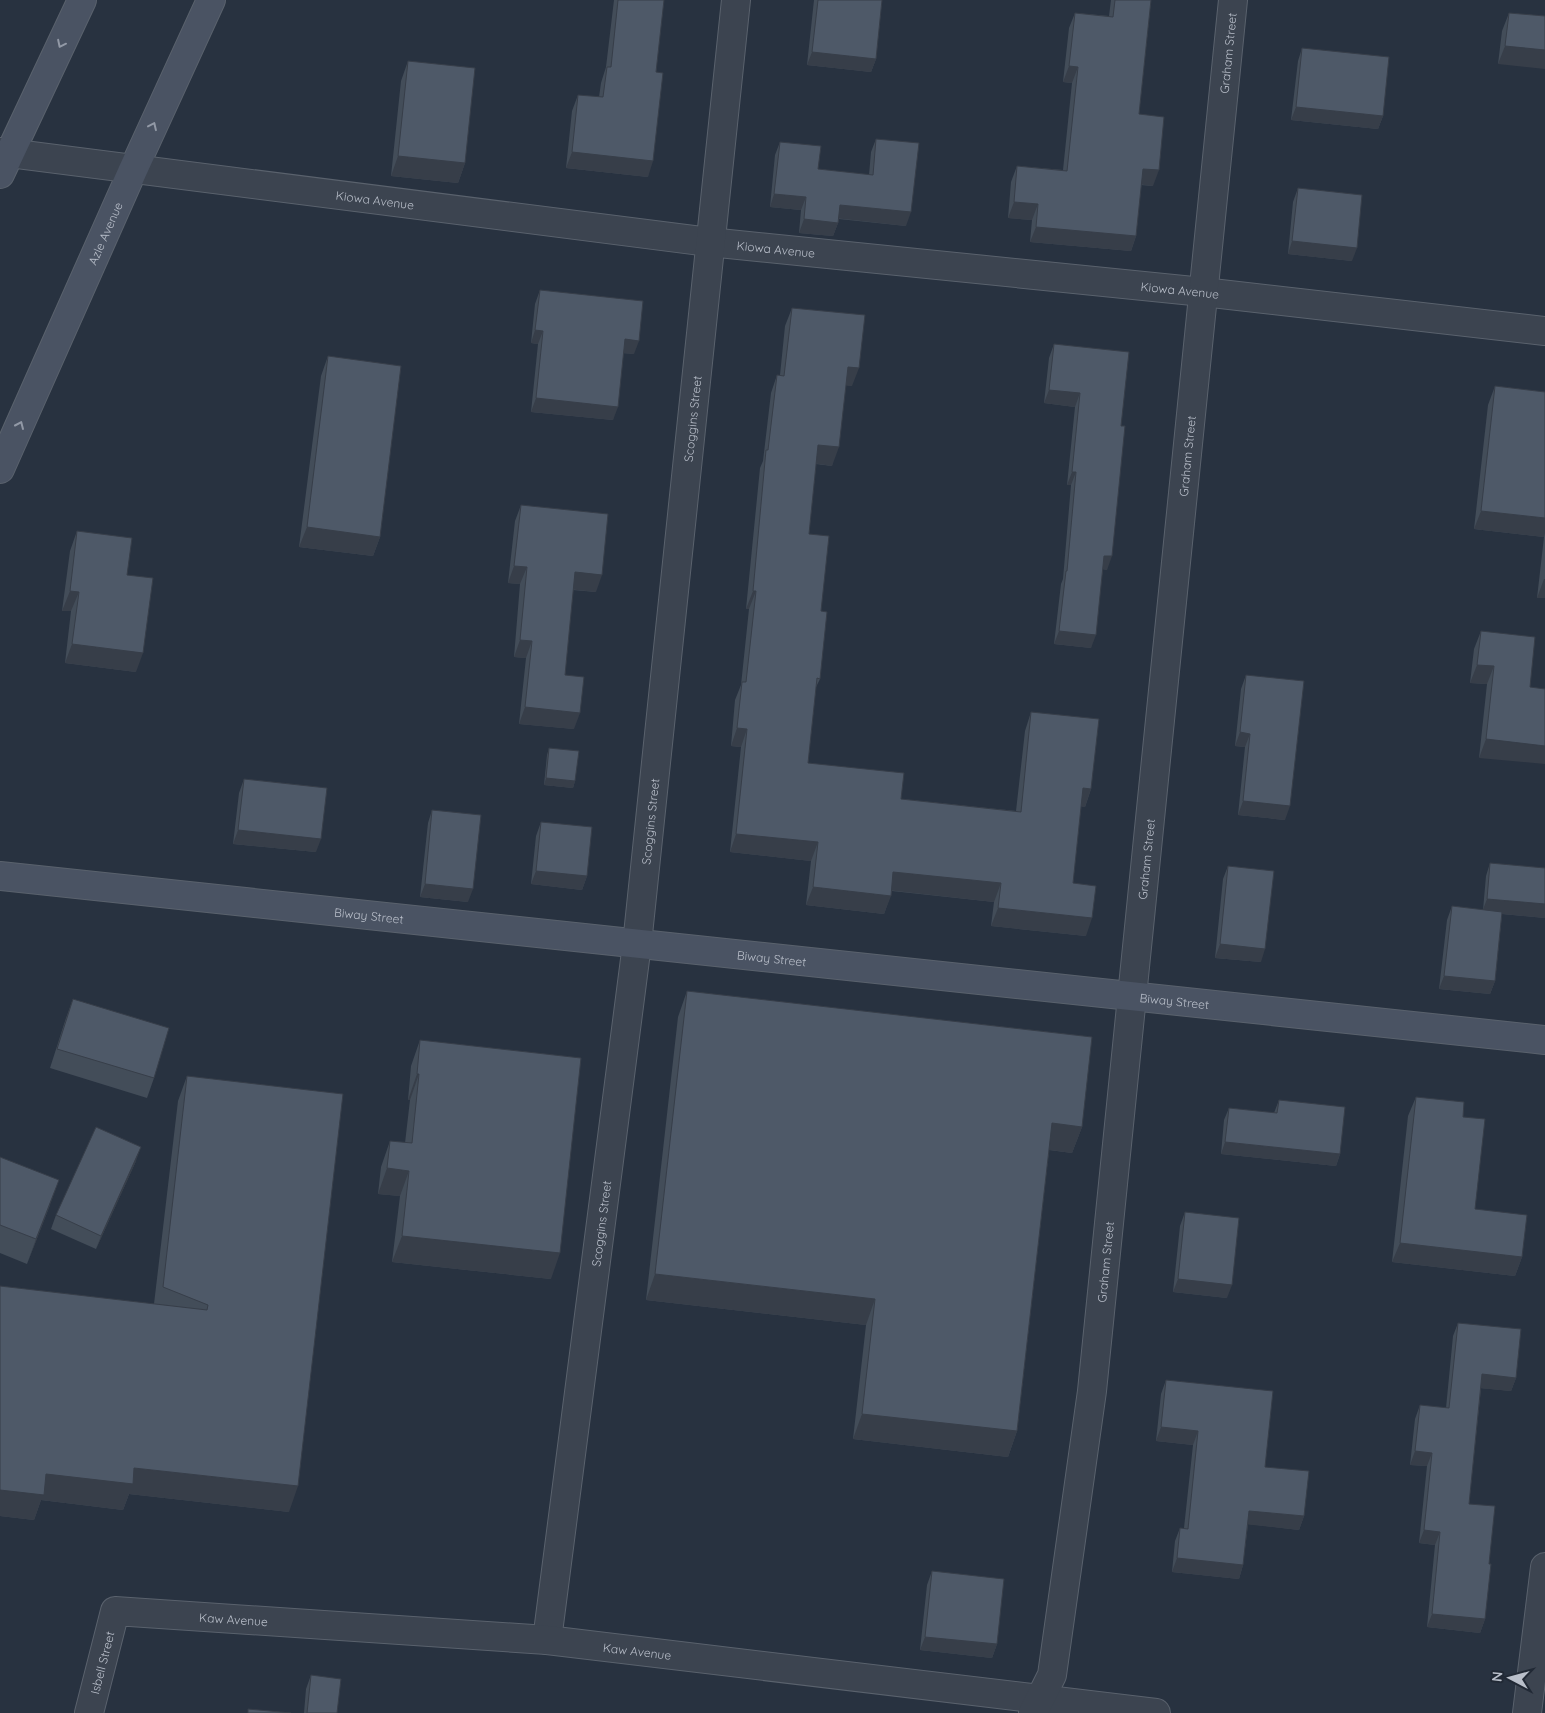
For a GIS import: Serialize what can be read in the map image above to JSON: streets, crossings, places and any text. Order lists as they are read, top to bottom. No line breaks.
{"streets":{"street":["Graham Street","Kiowa Avenue","Azle Avenue","Scoggins Street","Biway Street","Kaw Avenue","Isbell Street"]},"crossings":[["Graham Street","Kiowa Avenue"],["Graham Street","Biway Street"],["Graham Street","Kaw Avenue"],["Kiowa Avenue","Azle Avenue"],["Kiowa Avenue","Scoggins Street"],["Scoggins Street","Biway Street"],["Scoggins Street","Kaw Avenue"],["Kaw Avenue","Isbell Street"]],"north":"left"}
